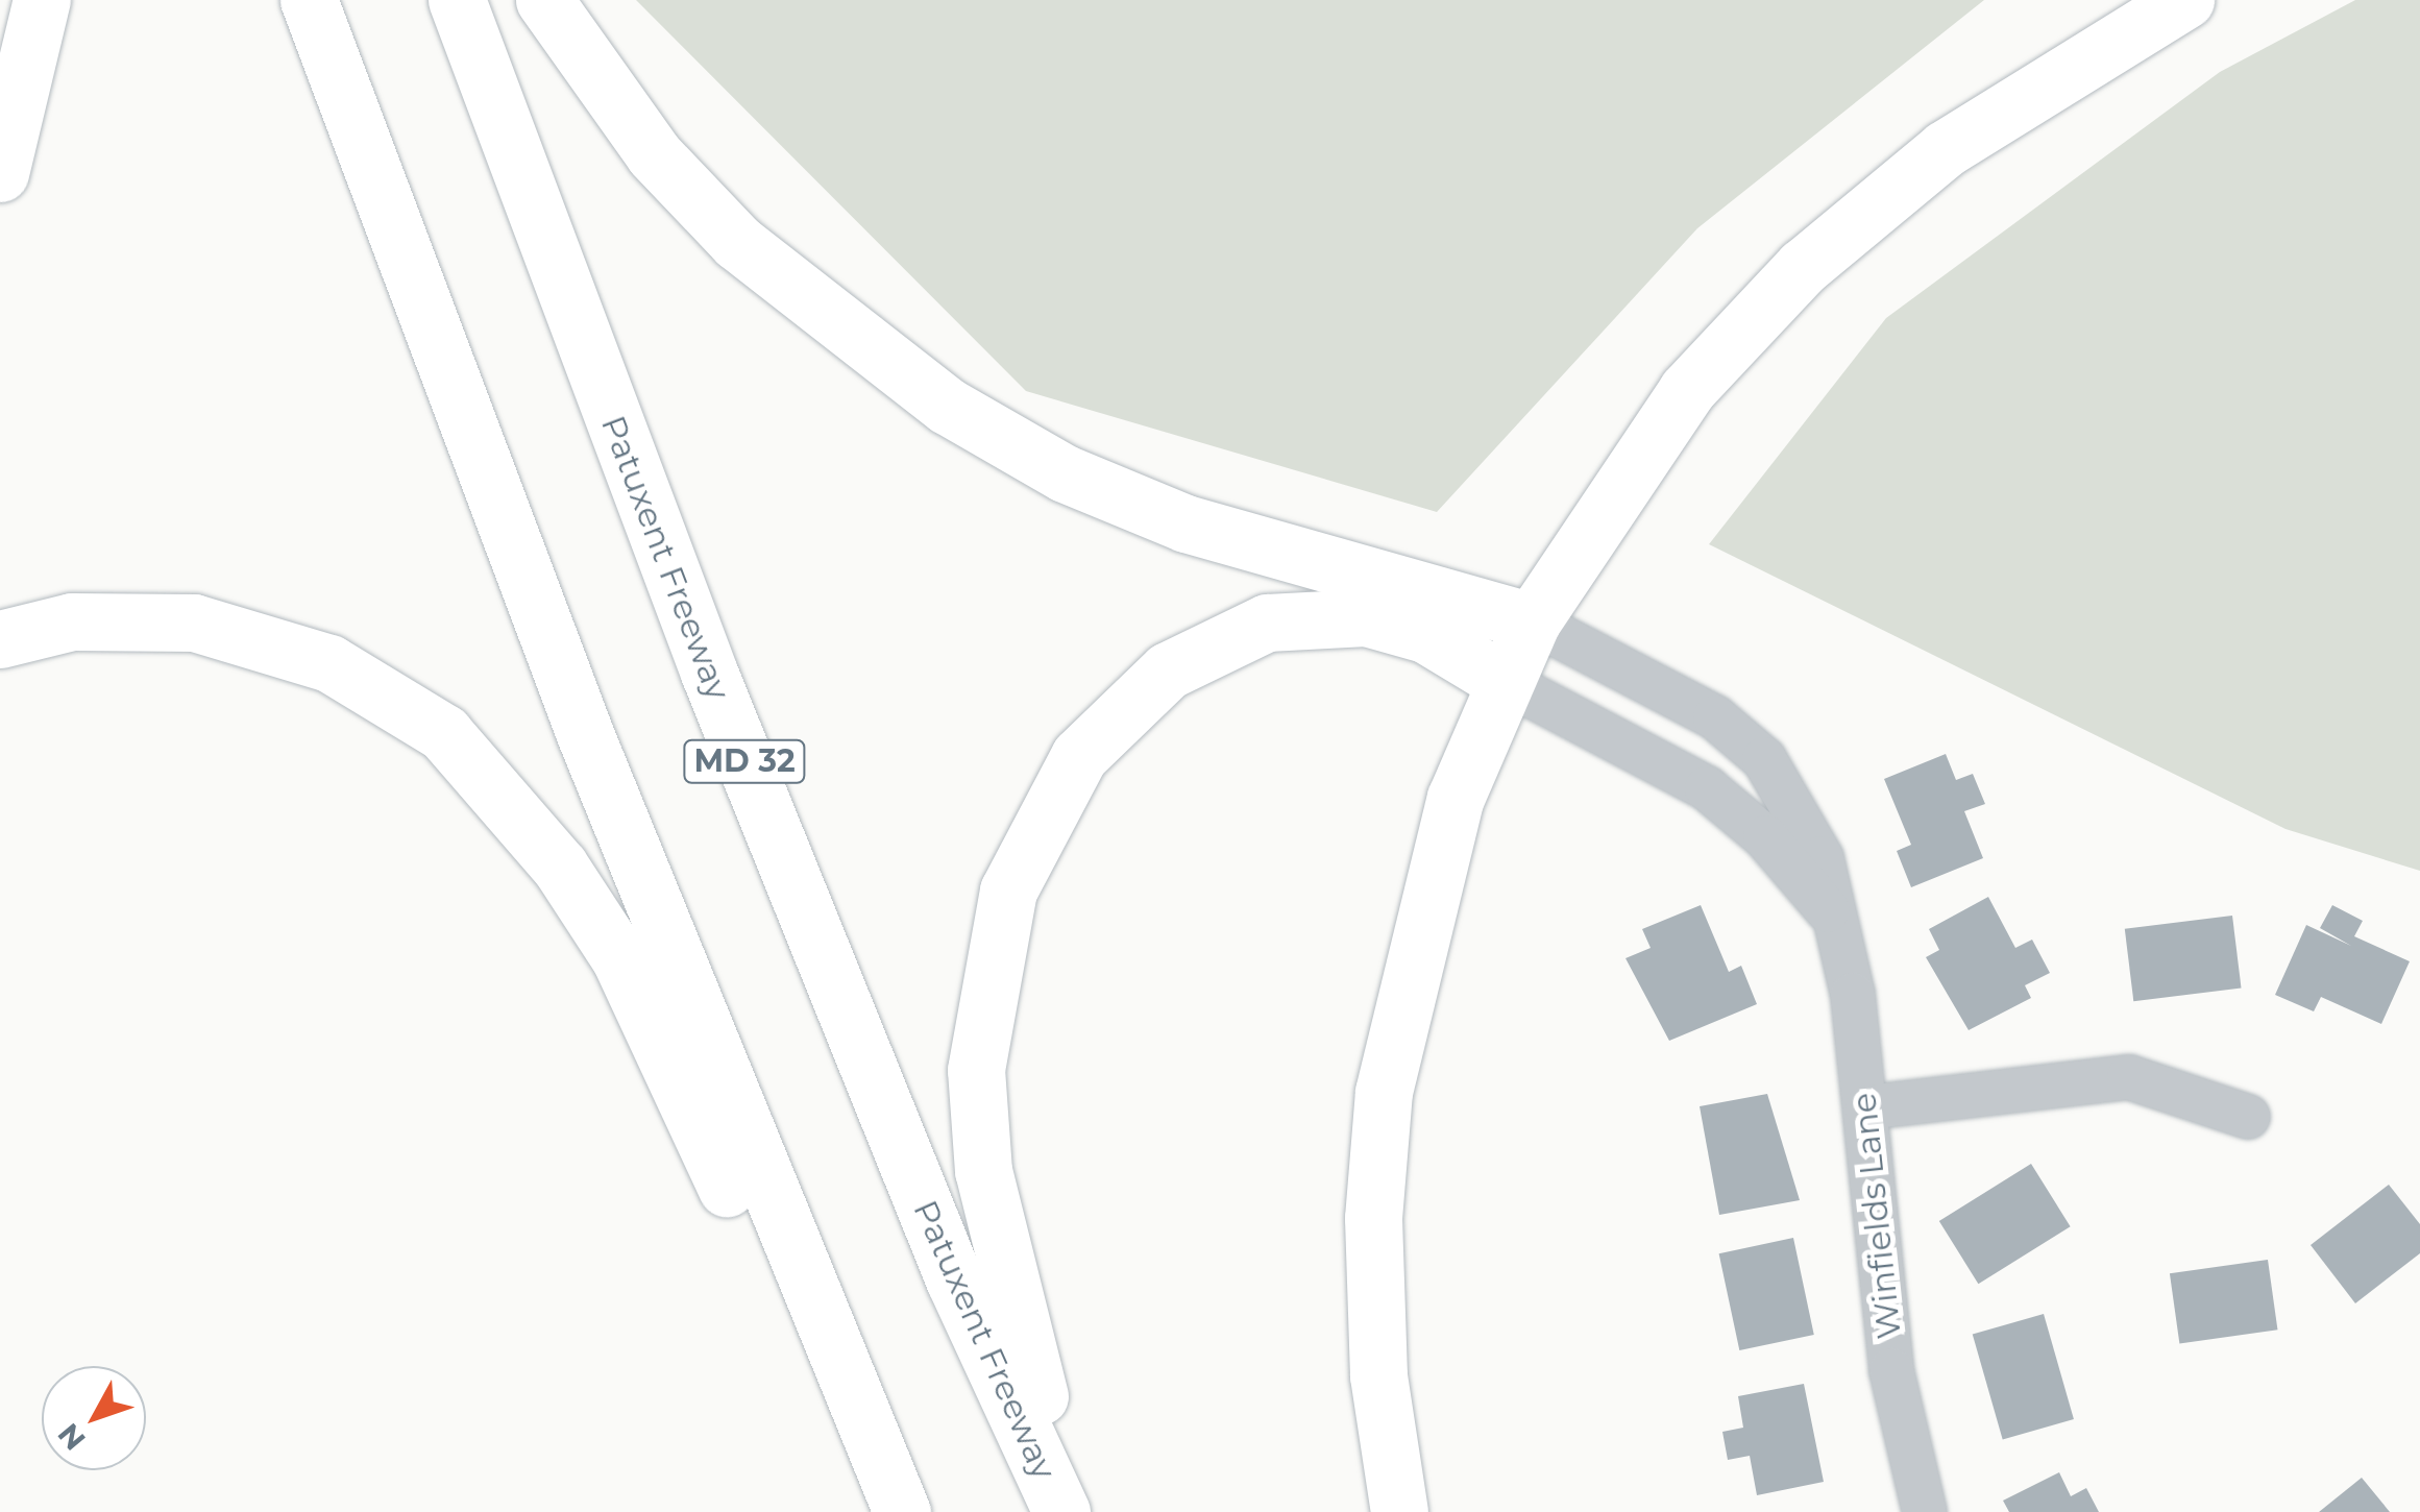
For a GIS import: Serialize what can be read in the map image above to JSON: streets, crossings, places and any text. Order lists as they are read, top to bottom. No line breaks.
{"streets":{"main road":["Patuxent Freeway","MD 32"],"street":["Winfields Lane"]},"north":"bottom left"}
